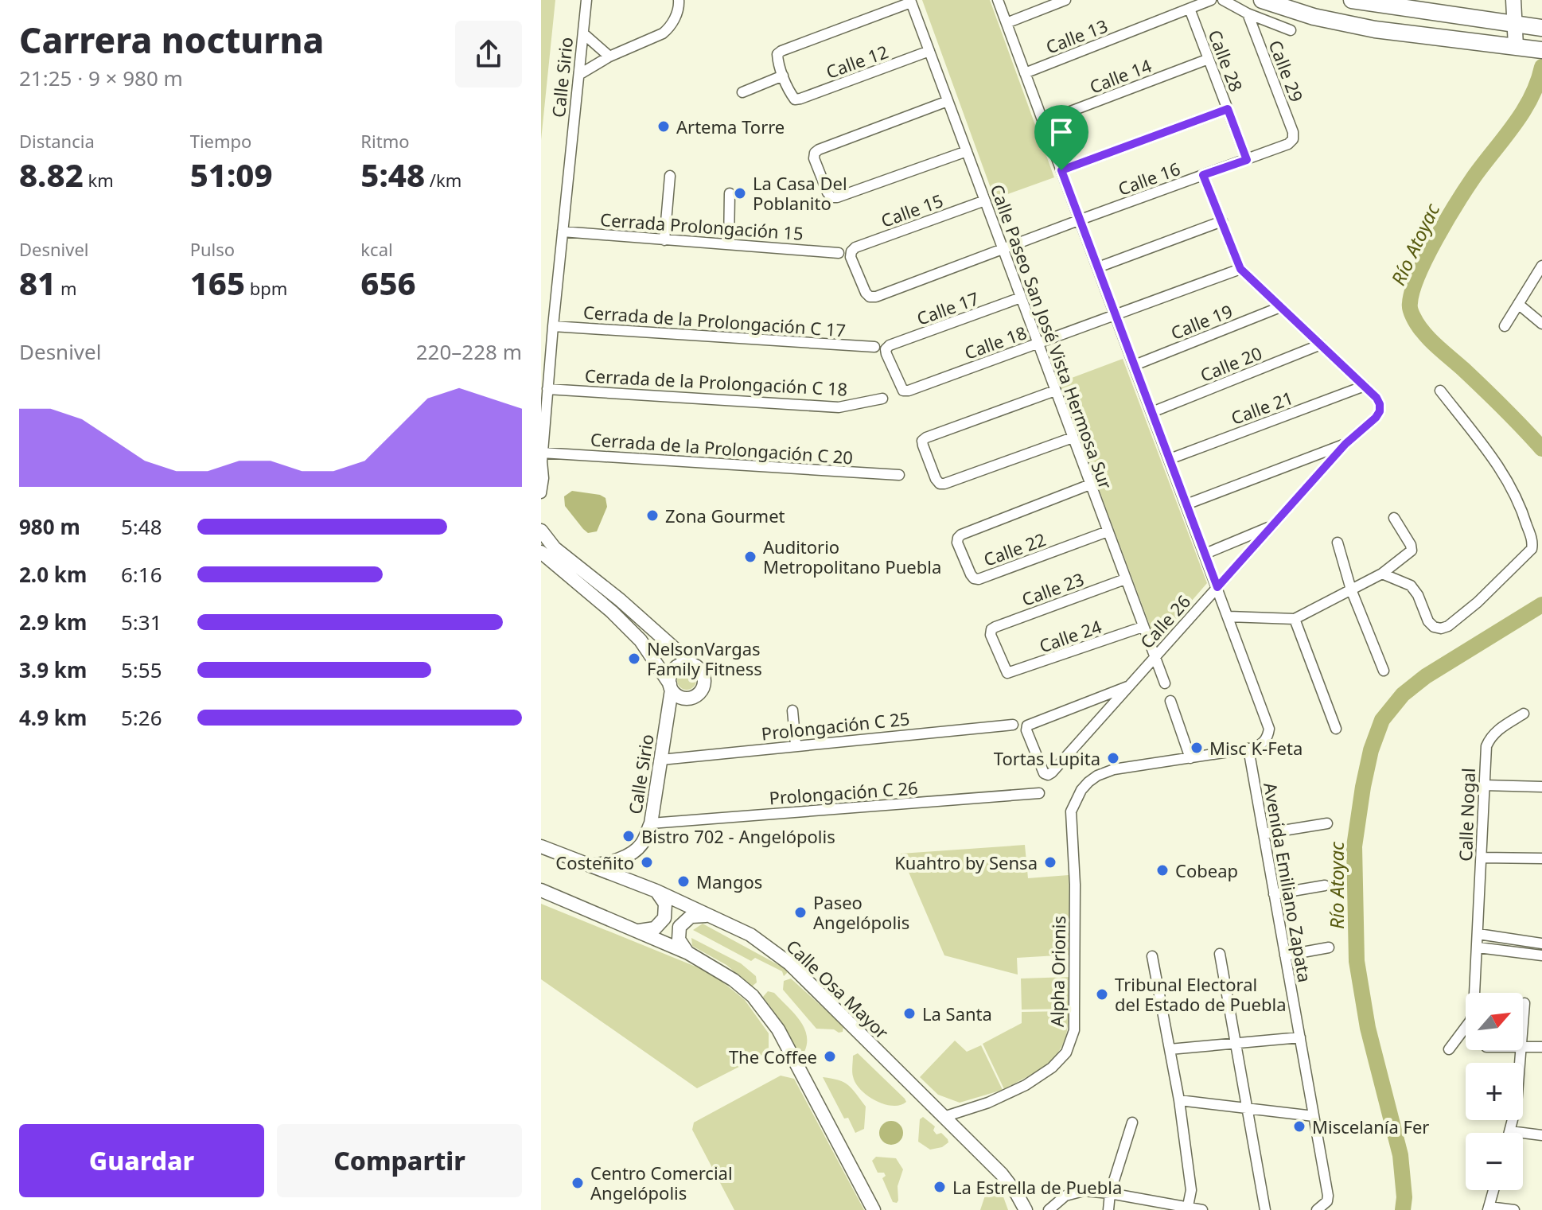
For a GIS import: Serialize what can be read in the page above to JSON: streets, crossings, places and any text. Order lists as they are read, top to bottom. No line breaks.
{"streets":{"street":["Calle 13","Calle 28","Calle 12","Calle 29","Calle 14","Calle Sirio","Calle 16","Calle 15","Cerrada Prolongación 15","Calle 17","Cerrada de la Prolongación C 17","Calle 19","Calle Paseo San José Vista Hermosa Sur","Calle 18","Calle 20","Cerrada de la Prolongación C 18","Calle 21","Cerrada de la Prolongación C 20","Calle 22","Calle 23","Calle 26","Calle 24","Prolongación C 25","Prolongación C 26","Calle Nogal","Avenida Emiliano Zapata","Alpha Orionis","Calle Osa Mayor"]},"crossings":[["Calle 13","Calle 28"],["Calle 28","Calle 14"],["Calle 28","Calle 16"],["Calle 12","Calle Paseo San José Vista Hermosa Sur"],["Calle 29","Calle 16"],["Calle Sirio","Cerrada Prolongación 15"],["Calle Sirio","Cerrada de la Prolongación C 17"],["Calle Sirio","Cerrada de la Prolongación C 18"],["Calle Sirio","Cerrada de la Prolongación C 20"],["Calle Sirio","Prolongación C 25"],["Calle Sirio","Prolongación C 26"],["Calle Sirio","Calle Osa Mayor"],["Calle 16","Calle 15"],["Calle 16","Calle Paseo San José Vista Hermosa Sur"],["Calle 15","Calle Paseo San José Vista Hermosa Sur"],["Calle 17","Calle Paseo San José Vista Hermosa Sur"],["Calle 17","Calle 18"],["Calle Paseo San José Vista Hermosa Sur","Calle 18"],["Calle Paseo San José Vista Hermosa Sur","Calle 22"],["Calle Paseo San José Vista Hermosa Sur","Calle 23"],["Calle Paseo San José Vista Hermosa Sur","Calle 26"],["Calle Paseo San José Vista Hermosa Sur","Calle 24"],["Calle 21","Calle 26"],["Calle 23","Calle 24"],["Alpha Orionis","Calle Osa Mayor"]],"water":["Río Atoyac"],"places":["Artema Torre","La Casa Del Poblanito","Zona Gourmet","Auditorio Metropolitano Puebla","NelsonVargas Family Fitness","Misc K-Feta","Tortas Lupita","Bistro 702 - Angelópolis","Costeñito","Kuahtro by Sensa","Cobeap","Mangos","Paseo Angelópolis","Tribunal Electoral del Estado de Puebla","La Santa","The Coffee","Miscelanía Fer","Centro Comercial Angelópolis","La Estrella de Puebla"],"north":"top right","page":{"heading":["Carrera nocturna","21:25 · 9 × 980 m"],"stats":[["Distancia","8.82 km"],["Tiempo","51:09"],["Ritmo","5:48 /km"],["Desnivel","81 m"],["Pulso","165 bpm"],["kcal","656"]],"chart":["Desnivel","220–228 m"],"list":[{"name":"980 m","note":"5:48"},{"name":"2.0 km","note":"6:16"},{"name":"2.9 km","note":"5:31"},{"name":"3.9 km","note":"5:55"},{"name":"4.9 km","note":"5:26"}],"map_buttons":["+","−"],"buttons":["Guardar","Compartir"]}}
